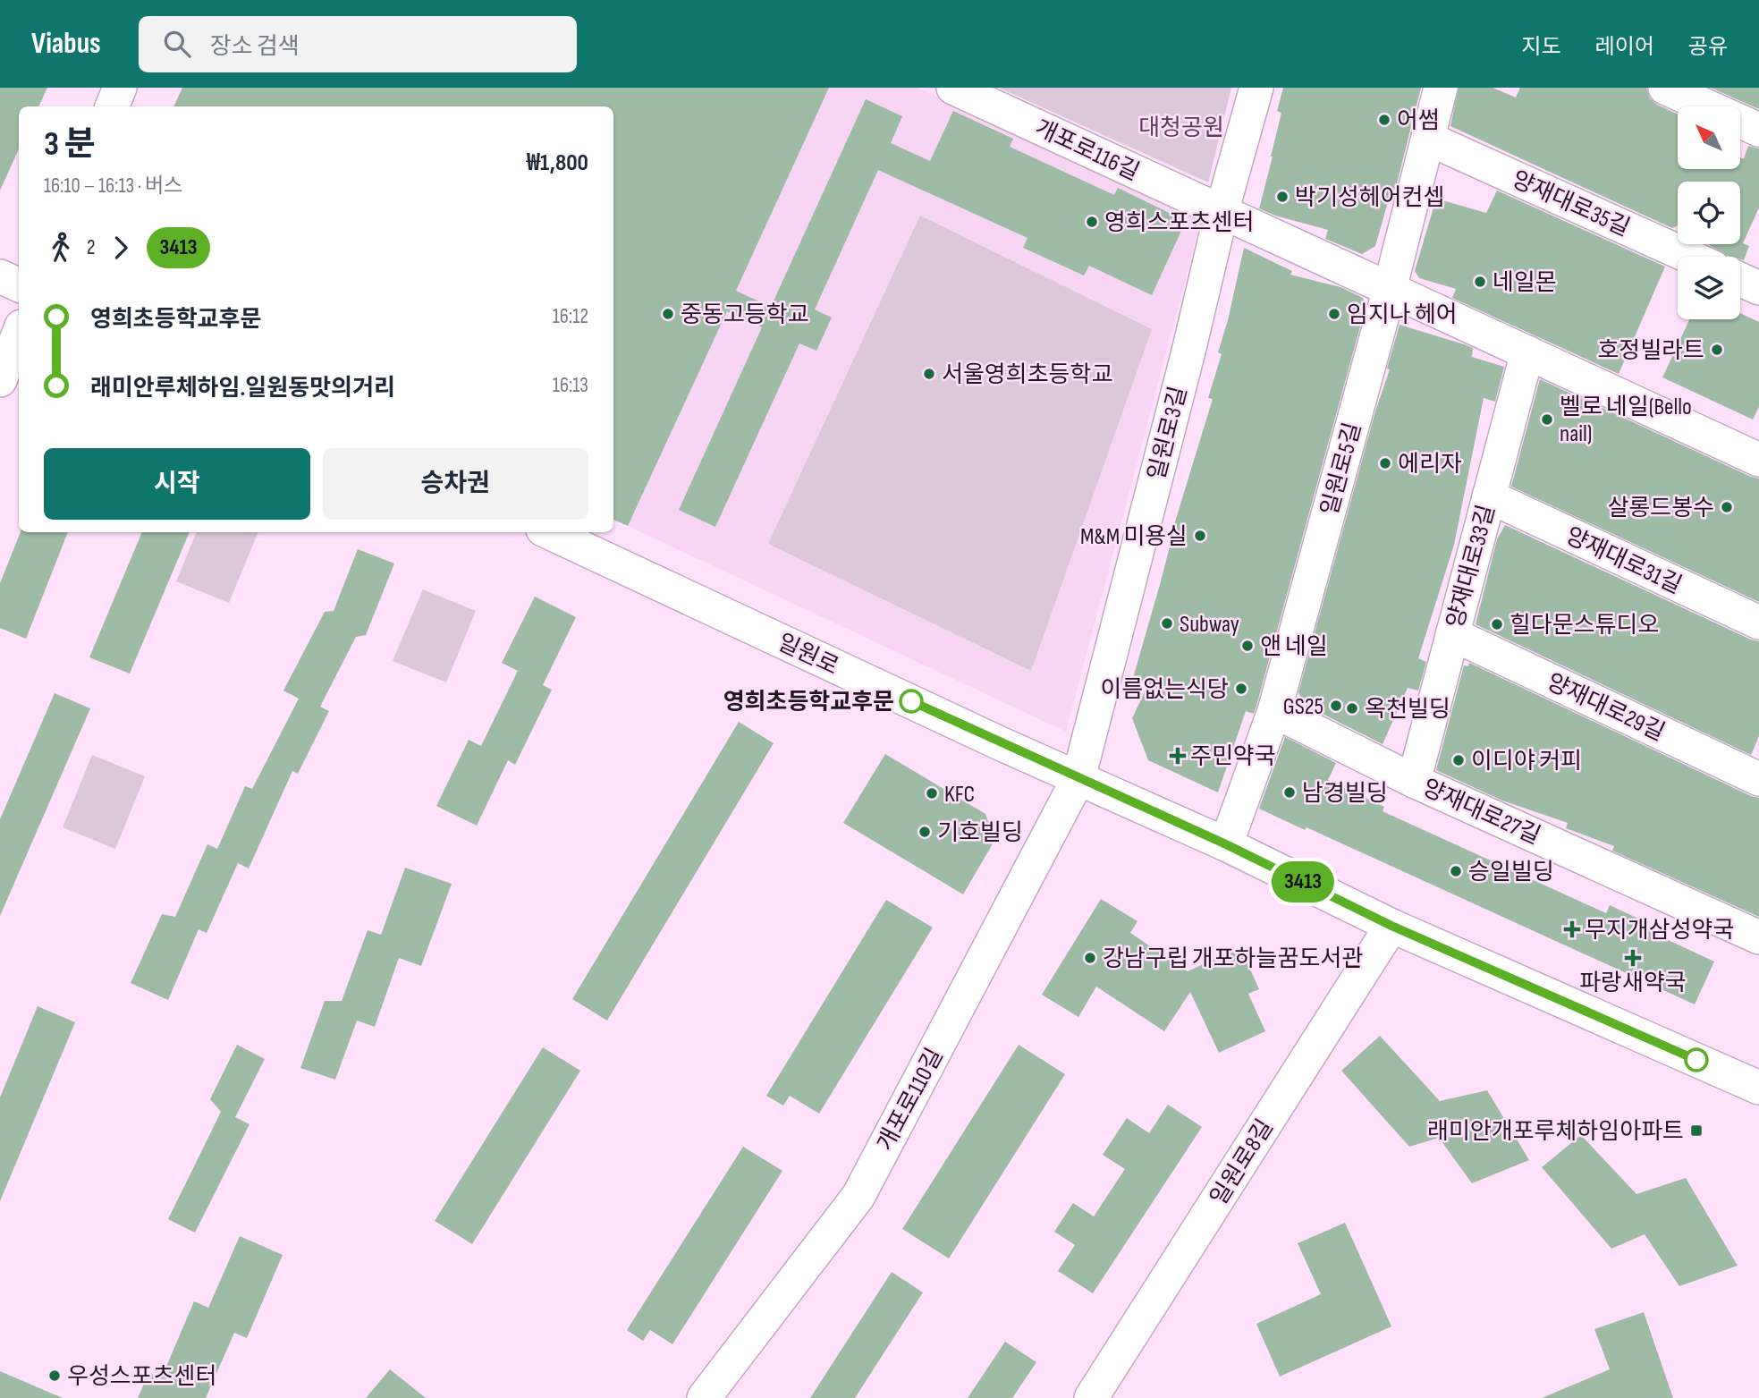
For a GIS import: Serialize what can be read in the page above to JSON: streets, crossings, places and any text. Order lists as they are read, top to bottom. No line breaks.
{"streets":{"street":["개포로116길","양재대로35길","일원로3길","일원로5길","양재대로31길","양재대로33길","일원로","양재대로29길","양재대로27길","개포로110길","일원로8길"]},"crossings":[["개포로116길","일원로3길"],["양재대로35길","일원로5길"],["일원로3길","일원로"],["일원로3길","개포로110길"],["일원로5길","일원로"],["일원로5길","양재대로27길"],["양재대로31길","양재대로33길"],["양재대로33길","양재대로29길"],["양재대로33길","양재대로27길"],["일원로","개포로110길"],["일원로","일원로8길"]],"parks":["대청공원"],"places":{"other":["어썸","박기성헤어컨셉","영희스포츠센터","네일몬","중동고등학교","임지나 헤어","호정빌라트","서울영희초등학교","벨로 네일(Bello nail)","에리자","살롱드봉수","M&M 미용실","Subway","힐다문스튜디오","앤 네일","이름없는식당","영희초등학교후문","GS25","옥천빌딩","이디야 커피","남경빌딩","KFC","기호빌딩","승일빌딩","강남구립 개포하늘꿈도서관","우성스포츠센터"],"health":["주민약국","무지개삼성약국","파랑새약국"],"transit":["래미안개포루체하임아파트"]},"lines":["bus line 3413"],"north":"top left","page":{"header":"Viabus","search":"장소 검색","nav":["지도","레이어","공유"],"on_map":"3413","heading":["3 분","16:10 – 16:13 · 버스","₩1,800"],"legs":["2","3413"],"list":[{"name":"영희초등학교후문","value":"16:12"},{"name":"래미안루체하임.일원동맛의거리","value":"16:13"}],"buttons":["시작","승차권"]}}
